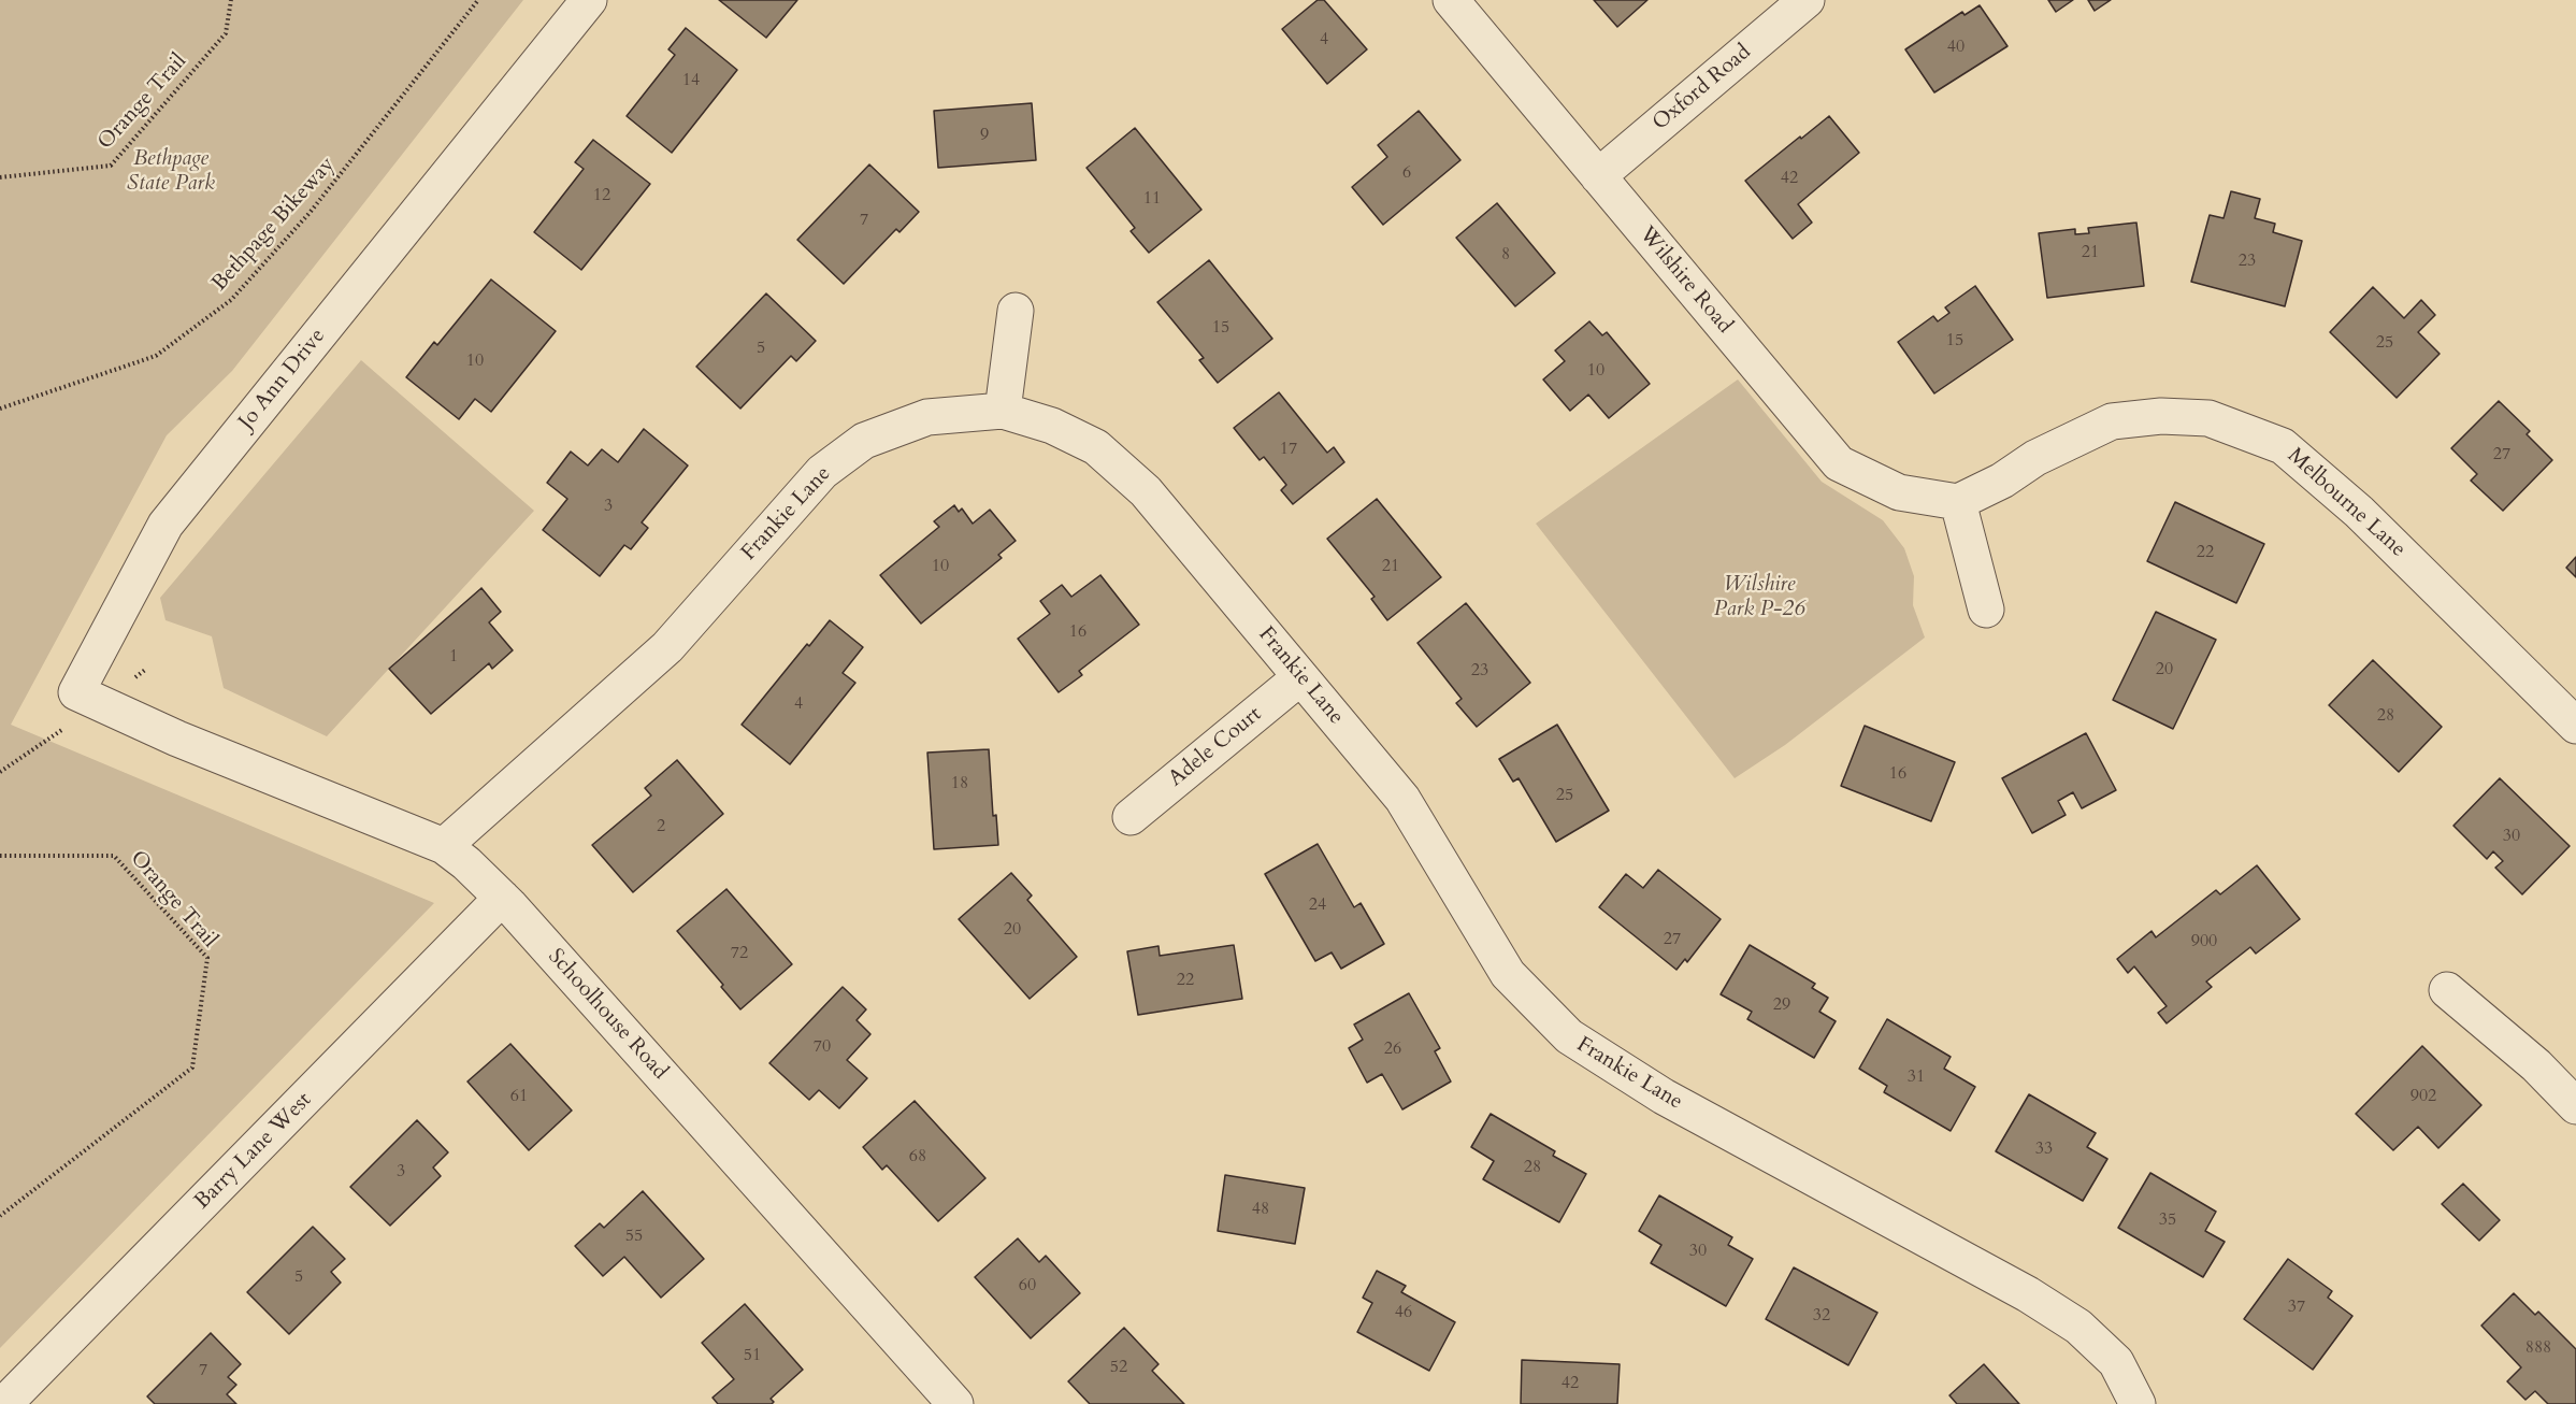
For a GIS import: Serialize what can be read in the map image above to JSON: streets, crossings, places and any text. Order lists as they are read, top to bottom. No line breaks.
{"streets":{"street":["Oxford Road","Wilshire Road","Jo Ann Drive","Melbourne Lane","Frankie Lane","Adele Court","Schoolhouse Road","Barry Lane West"],"path":["Orange Trail","Bethpage Bikeway"]},"crossings":[["Oxford Road","Wilshire Road"],["Wilshire Road","Melbourne Lane"],["Jo Ann Drive","Schoolhouse Road"],["Frankie Lane","Adele Court"],["Frankie Lane","Schoolhouse Road"],["Schoolhouse Road","Barry Lane West"]],"parks":["Bethpage State Park","Wilshire Park P-26"],"house_numbers":["4","40","14","9","6","42","12","11","7","21","8","23","15","15","25","5","10","10","17","27","3","22","10","21","16","1","20","23","4","28","16","18","25","2","30","24","20","27","900","72","22","29","70","26","31","61","902","33","68","28","3","48","35","55","30","5","60","37","46","32","888","51","52","7","42"]}
